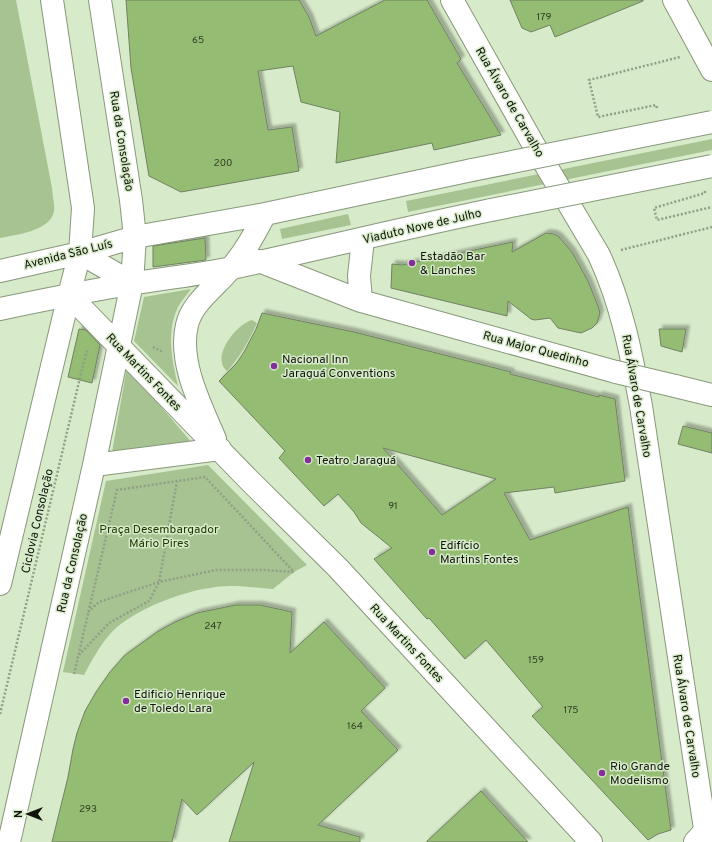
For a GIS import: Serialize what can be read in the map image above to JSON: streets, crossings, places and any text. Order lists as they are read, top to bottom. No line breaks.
{"streets":{"main road":["Rua Álvaro de Carvalho","Rua da Consolação","Viaduto Nove de Julho","Avenida São Luís","Rua Major Quedinho","Rua Martins Fontes"],"path":["Ciclovia Consolação"]},"crossings":[["Rua da Consolação","Viaduto Nove de Julho"],["Rua da Consolação","Avenida São Luís"],["Rua da Consolação","Rua Martins Fontes"],["Viaduto Nove de Julho","Rua Major Quedinho"],["Viaduto Nove de Julho","Rua Martins Fontes"]],"parks":["Praça Desembargador Mário Pires"],"places":["Estadão Bar & Lanches","Nacional Inn Jaraguá Conventions","Teatro Jaraguá","Edifício Martins Fontes","Edificio Henrique de Toledo Lara","Rio Grande Modelismo"],"house_numbers":["179","65","200","91","247","159","175","164","293"],"north":"left"}
